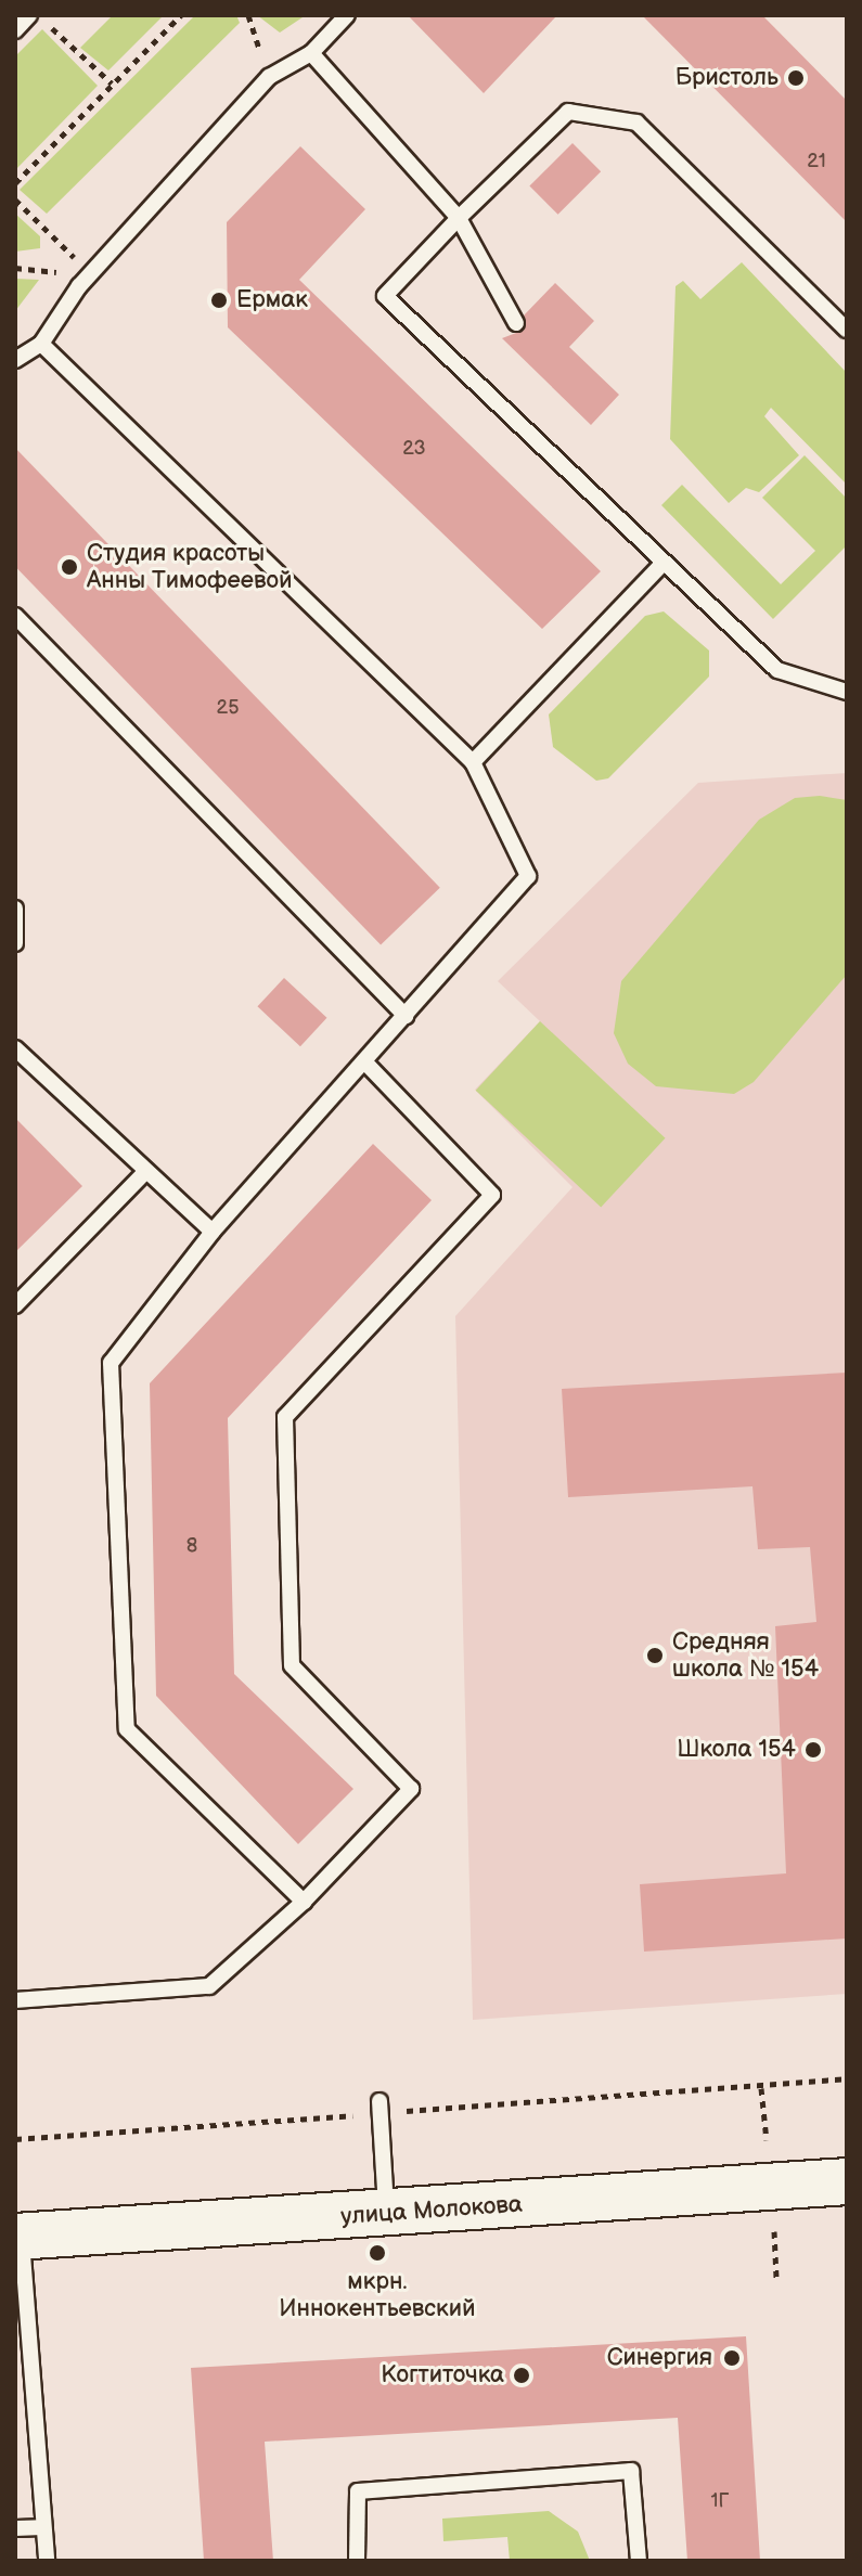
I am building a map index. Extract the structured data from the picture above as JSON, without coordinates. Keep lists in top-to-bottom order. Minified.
{"streets":{"street":["улица Молокова"]},"places":["Бристоль","Ермак","Студия красоты Анны Тимофеевой","Средняя школа № 154","Школа 154","мкрн. Иннокентьевский","Синергия","Когтиточка"],"house_numbers":["21","23","25","8","1Г"]}
